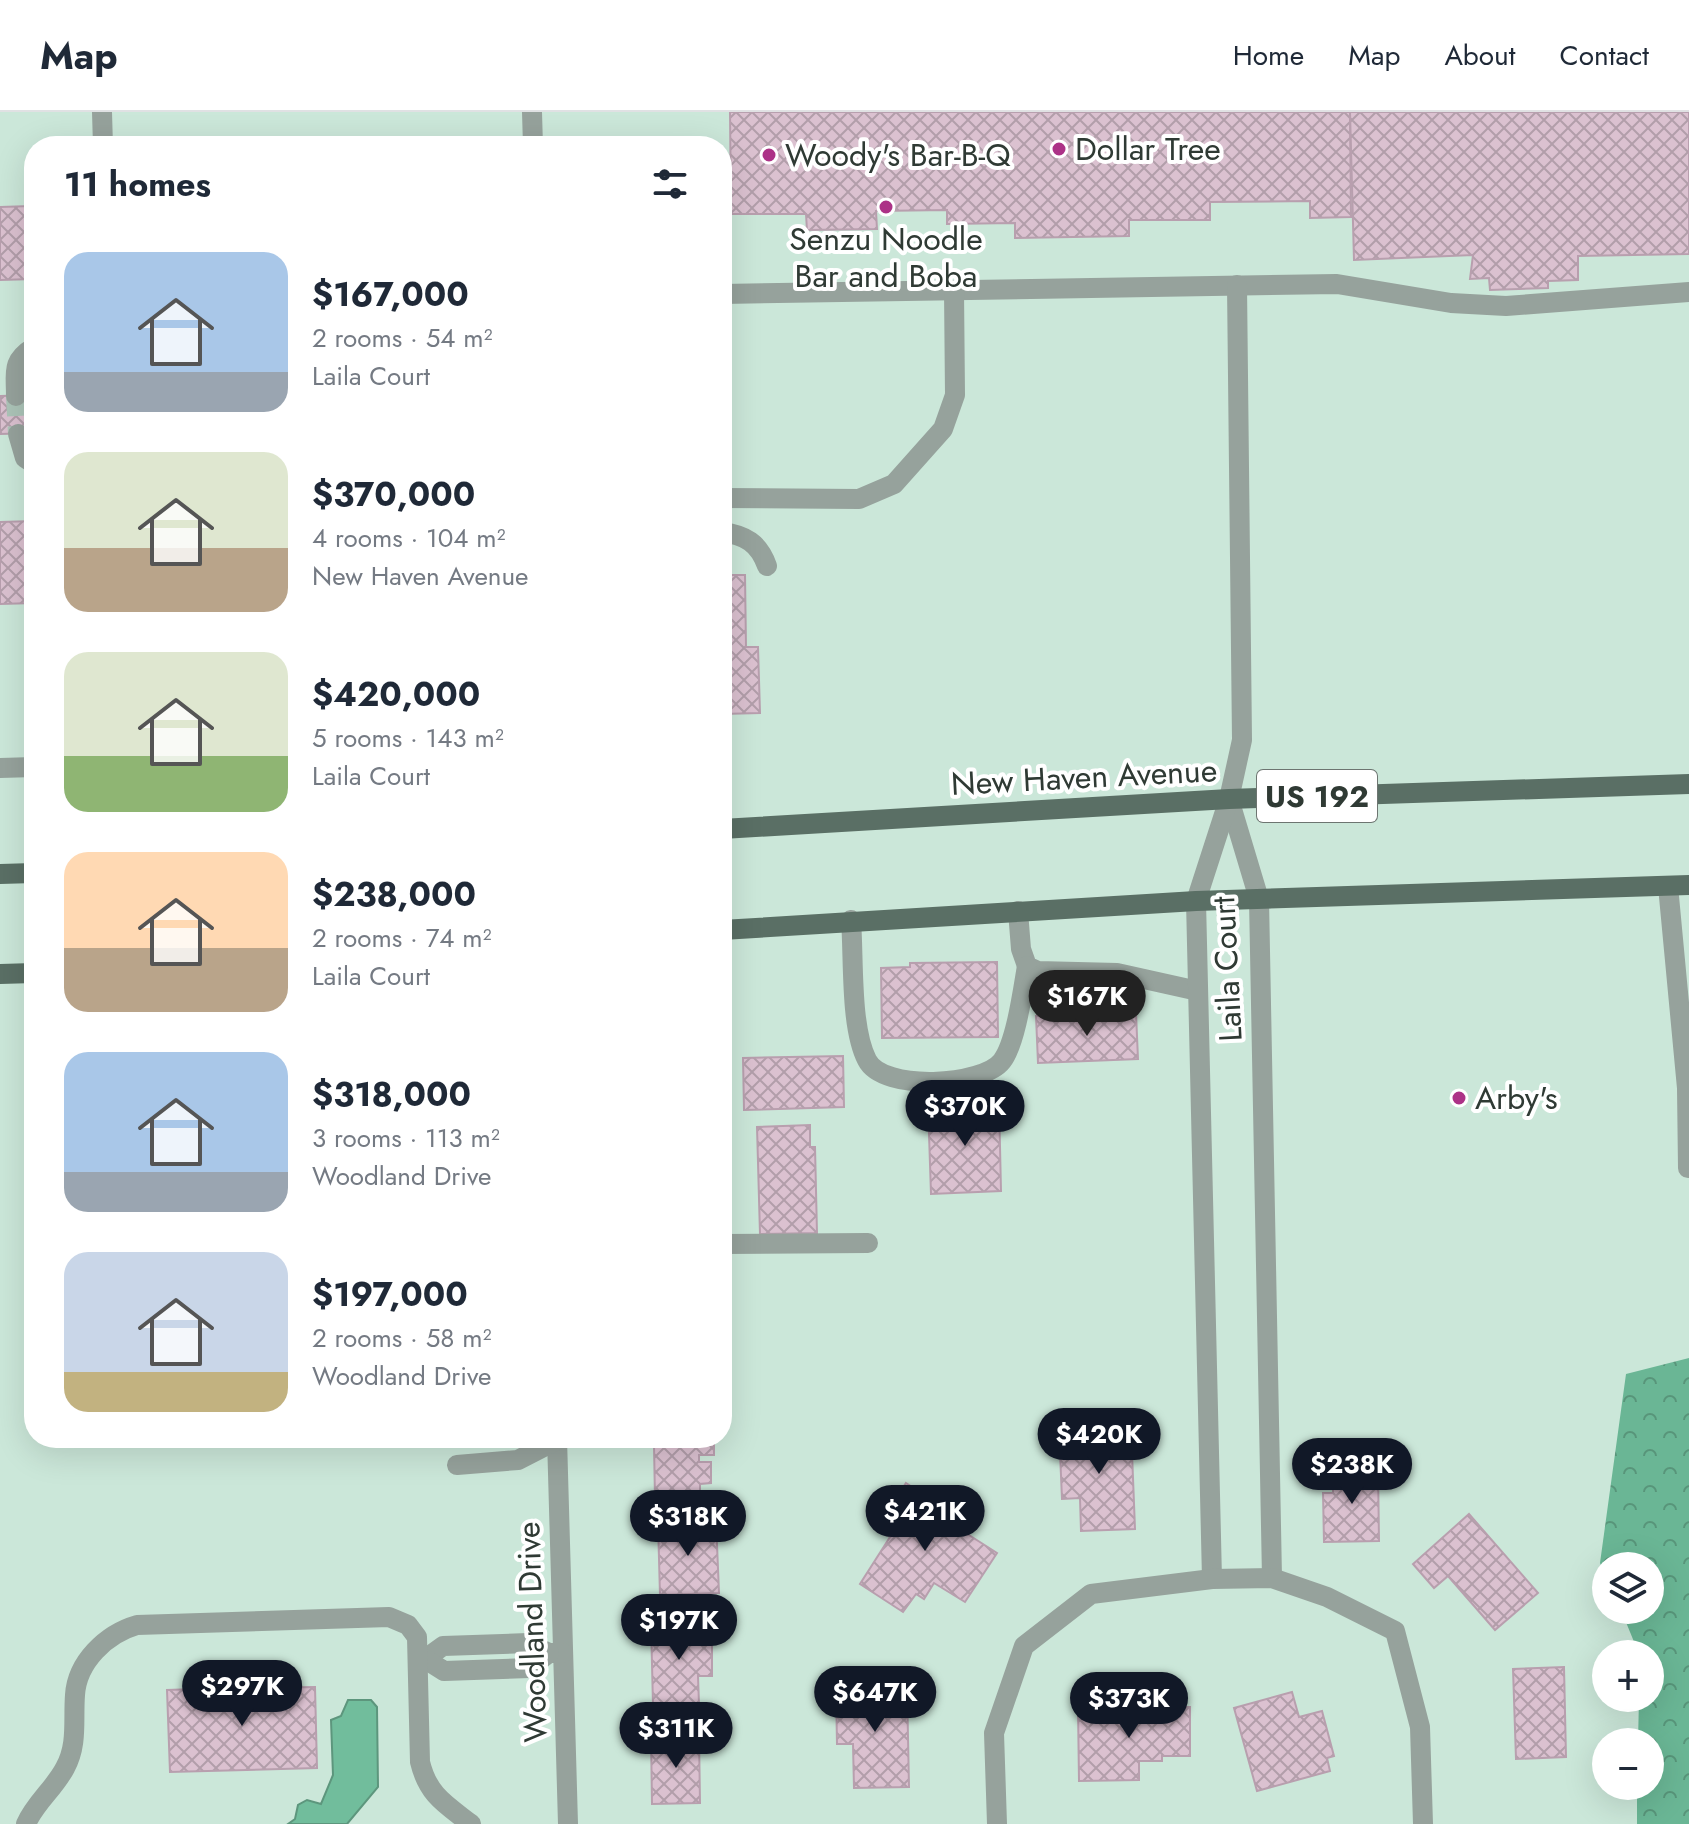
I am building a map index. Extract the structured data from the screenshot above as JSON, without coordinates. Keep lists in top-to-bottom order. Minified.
{"streets":{"main road":["New Haven Avenue","US 192"],"street":["Laila Court","Woodland Drive"]},"crossings":[["New Haven Avenue","Laila Court"]],"places":["Dollar Tree","Woody's Bar-B-Q","Senzu Noodle Bar and Boba","Arby's"],"page":{"header":"Map","nav":["Home","Map","About","Contact"],"heading":"11 homes","list":[{"name":"$167,000","note":"2 rooms · 54 m² · Laila Court"},{"name":"$370,000","note":"4 rooms · 104 m² · New Haven Avenue"},{"name":"$420,000","note":"5 rooms · 143 m² · Laila Court"},{"name":"$238,000","note":"2 rooms · 74 m² · Laila Court"},{"name":"$318,000","note":"3 rooms · 113 m² · Woodland Drive"},{"name":"$197,000","note":"2 rooms · 58 m² · Woodland Drive"}],"price":["$167K","$370K","$420K","$238K","$421K","$318K","$197K","$297K","$647K","$373K","$311K"],"map_buttons":["+","−"]}}
